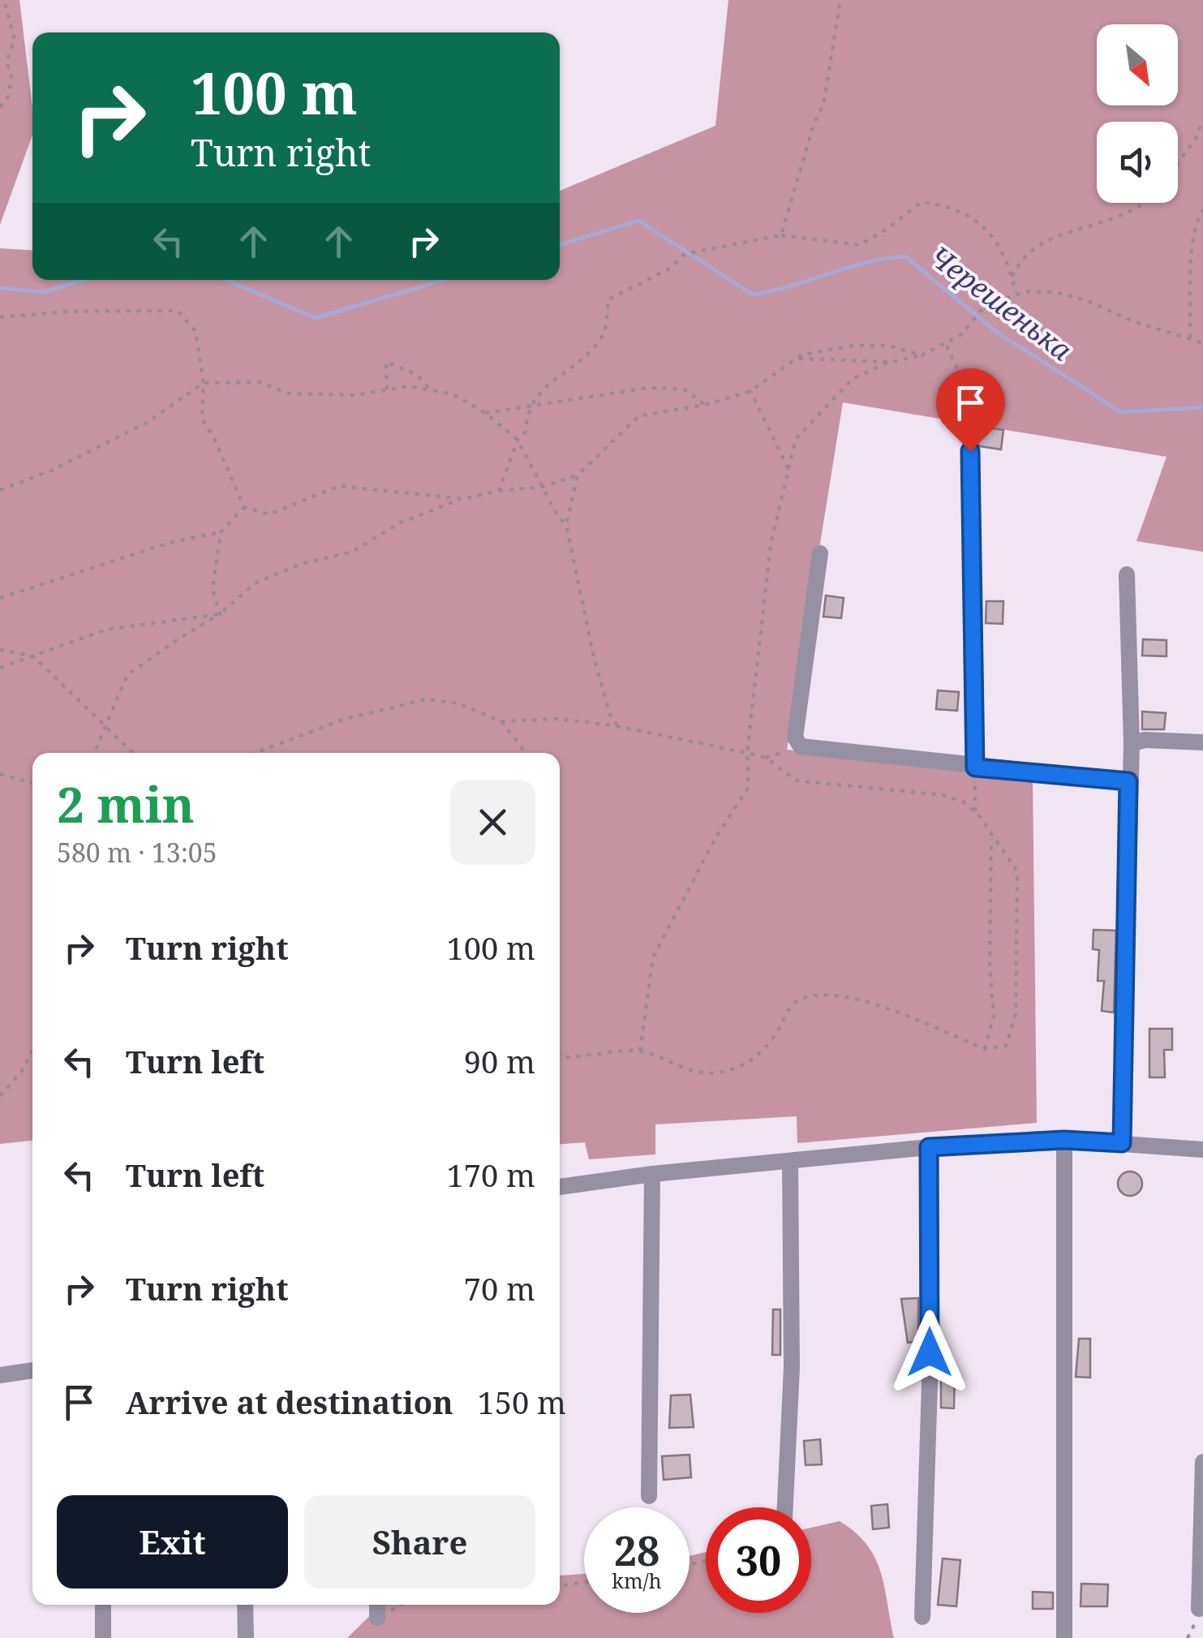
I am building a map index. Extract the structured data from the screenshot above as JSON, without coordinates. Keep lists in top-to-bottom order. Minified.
{"water":["Черешенька"],"north":"bottom right","page":{"turn":["100 m","Turn right"],"heading":["2 min","580 m · 13:05"],"list":[{"name":"Turn right","value":"100 m"},{"name":"Turn left","value":"90 m"},{"name":"Turn left","value":"170 m"},{"name":"Turn right","value":"70 m"},{"name":"Arrive at destination","value":"150 m"}],"buttons":["Exit","Share"],"speed":"28 km/h","limit":"30"}}
